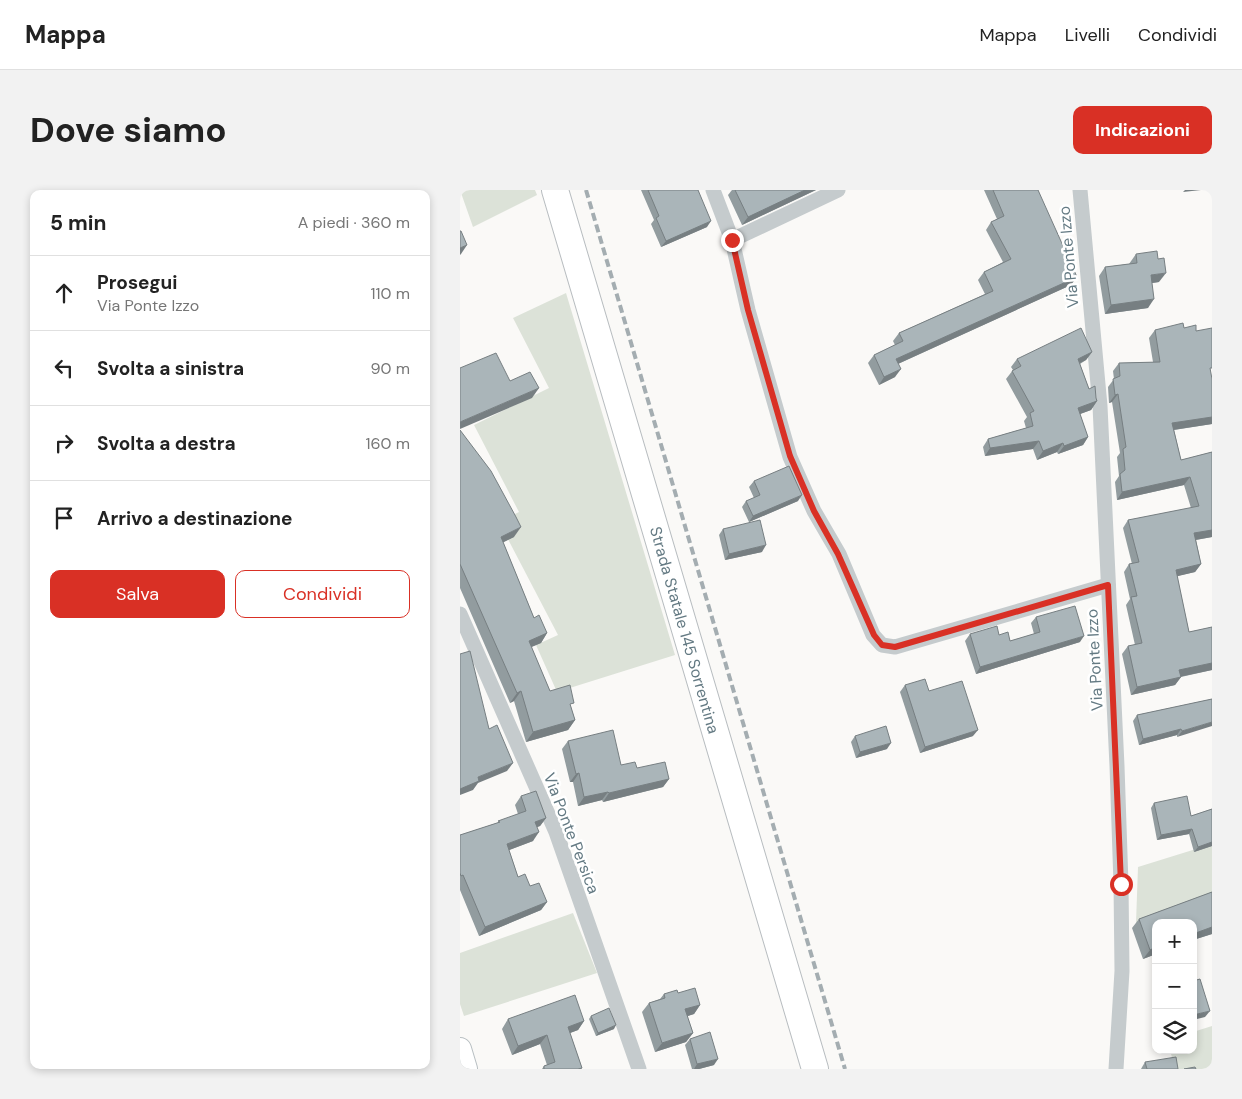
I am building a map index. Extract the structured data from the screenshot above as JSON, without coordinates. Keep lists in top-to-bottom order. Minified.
{"streets":{"highway":["Strada Statale 145 Sorrentina"],"street":["Via Ponte Izzo","Via Ponte Persica"]},"page":{"header":"Mappa","nav":["Mappa","Livelli","Condividi"],"buttons":["Indicazioni",["Salva","Condividi"]],"title":"Dove siamo","heading":["5 min","A piedi · 360 m"],"list":[["Prosegui","Via Ponte Izzo","110 m"],["Svolta a sinistra","90 m"],["Svolta a destra","160 m"],"Arrivo a destinazione"],"map_buttons":["+","−"]}}
